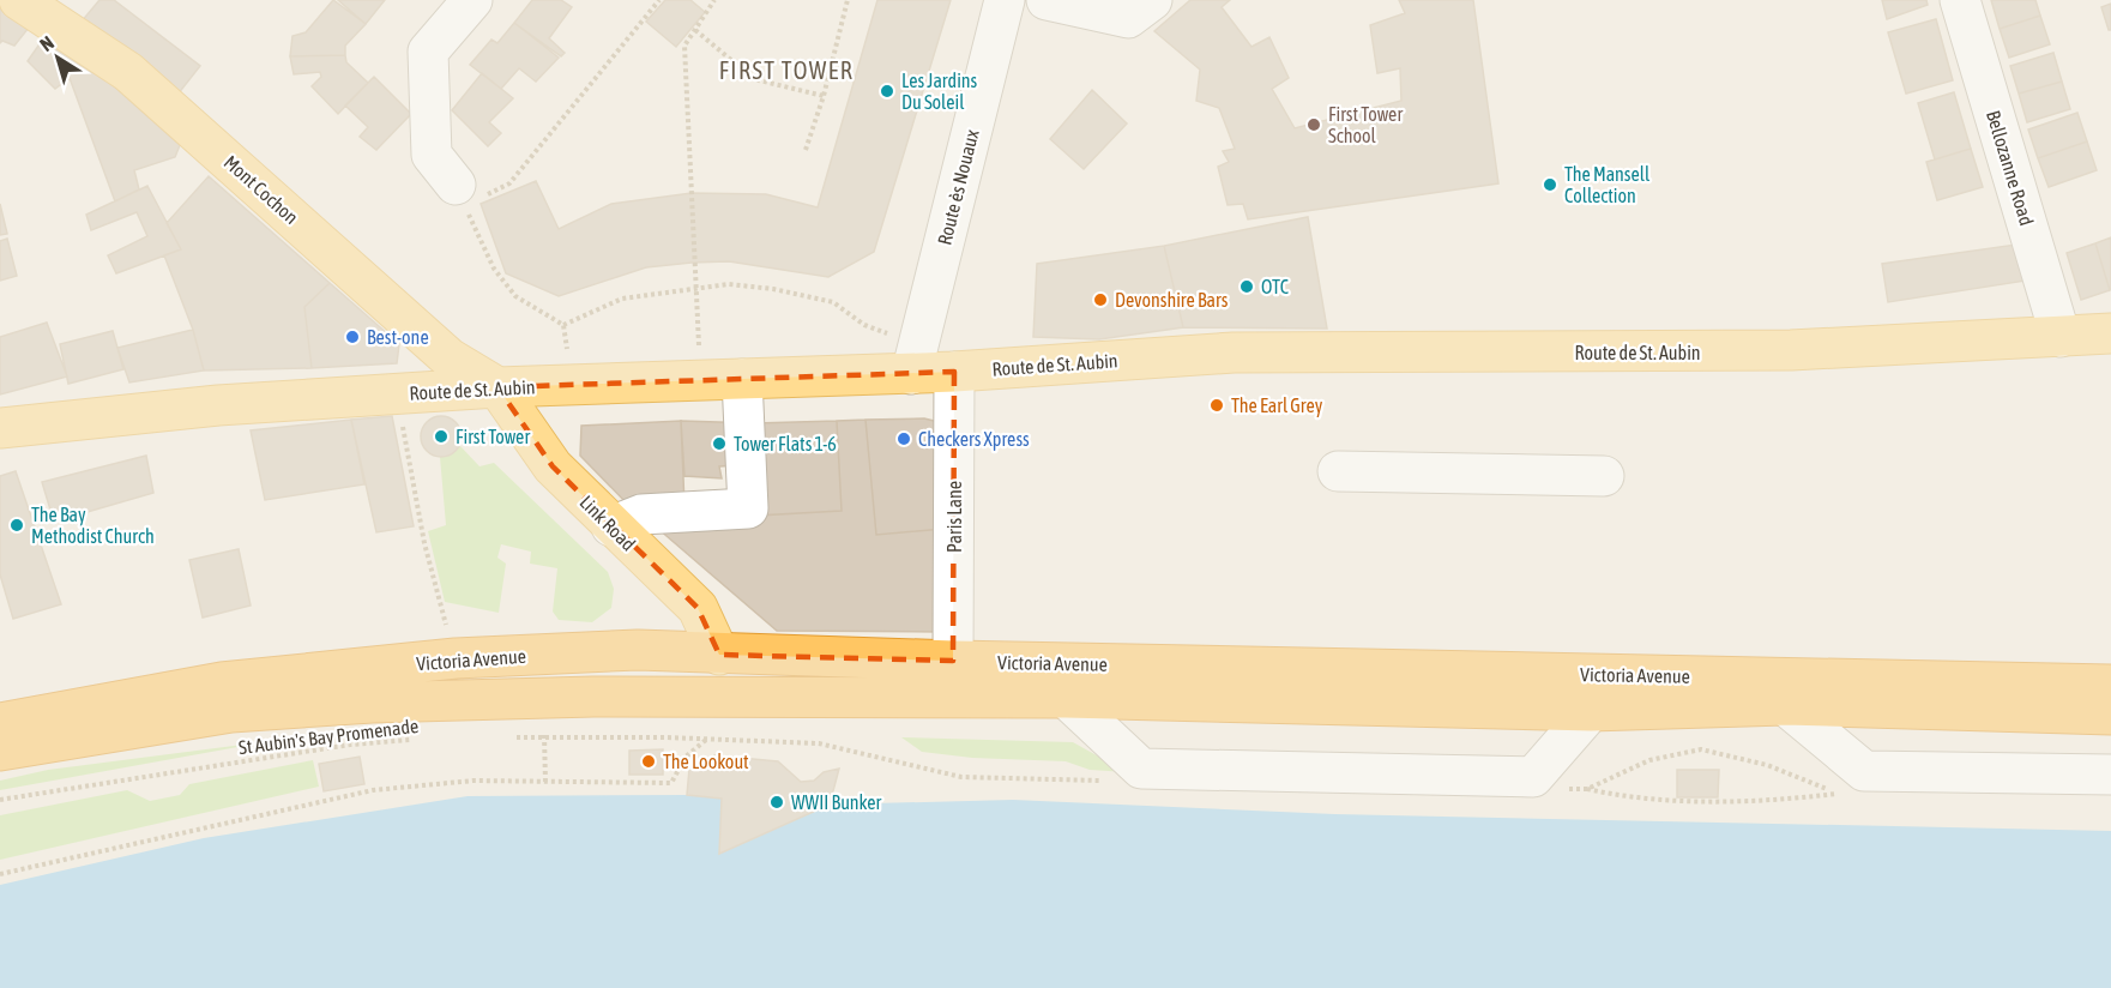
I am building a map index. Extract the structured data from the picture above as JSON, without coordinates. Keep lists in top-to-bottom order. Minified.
{"streets":{"highway":["Victoria Avenue"],"main road":["Mont Cochon","Route de St. Aubin","Link Road"],"street":["Bellozanne Road","Route ès Nouaux","Paris Lane"],"path":["St Aubin's Bay Promenade"]},"crossings":[["Bellozanne Road","Route de St. Aubin"],["Route ès Nouaux","Route de St. Aubin"],["Mont Cochon","Route de St. Aubin"],["Mont Cochon","Link Road"],["Route de St. Aubin","Paris Lane"],["Route de St. Aubin","Link Road"],["Paris Lane","Victoria Avenue"],["Link Road","Victoria Avenue"]],"districts":["FIRST TOWER"],"places":["Les Jardins Du Soleil","First Tower School","The Mansell Collection","OTC","Devonshire Bars","Best-one","The Earl Grey","First Tower","Checkers Xpress","Tower Flats 1-6","The Bay Methodist Church","The Lookout","WWII Bunker"],"north":"top left"}
